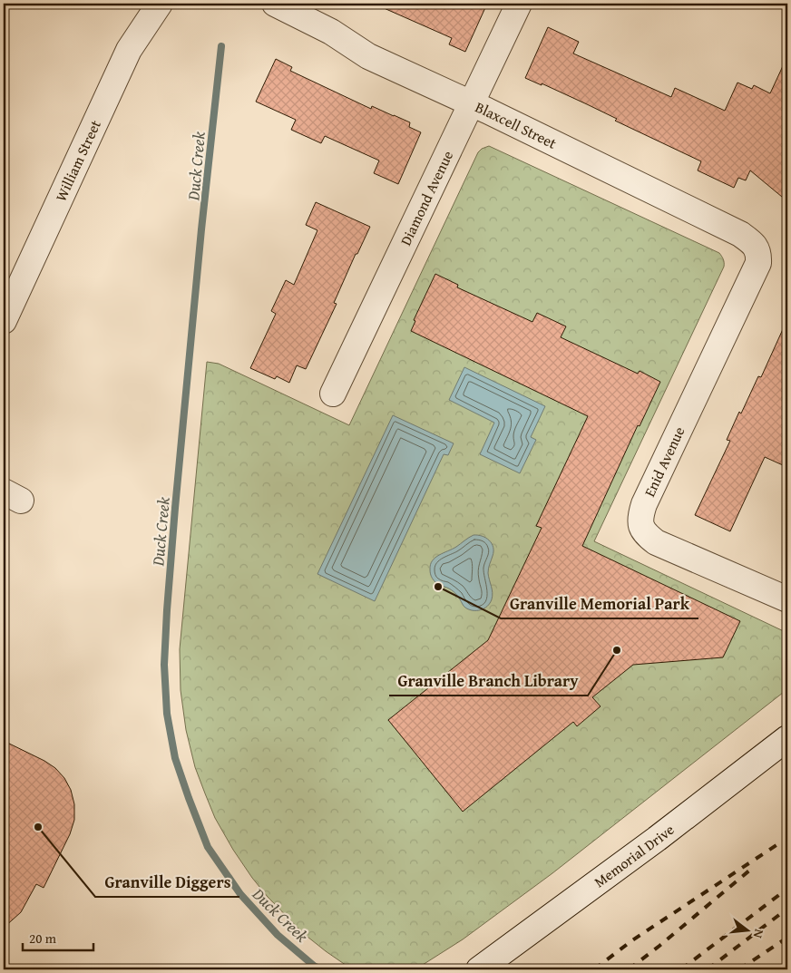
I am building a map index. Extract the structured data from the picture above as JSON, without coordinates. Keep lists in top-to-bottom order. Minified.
{"streets":{"street":["Blaxcell Street","William Street","Diamond Avenue","Enid Avenue","Memorial Drive"]},"crossings":[["Blaxcell Street","Diamond Avenue"],["Blaxcell Street","Enid Avenue"]],"water":["Duck Creek"],"places":["Granville Memorial Park","Granville Branch Library","Granville Diggers"],"scale_bar":"20 m","north":"right"}
